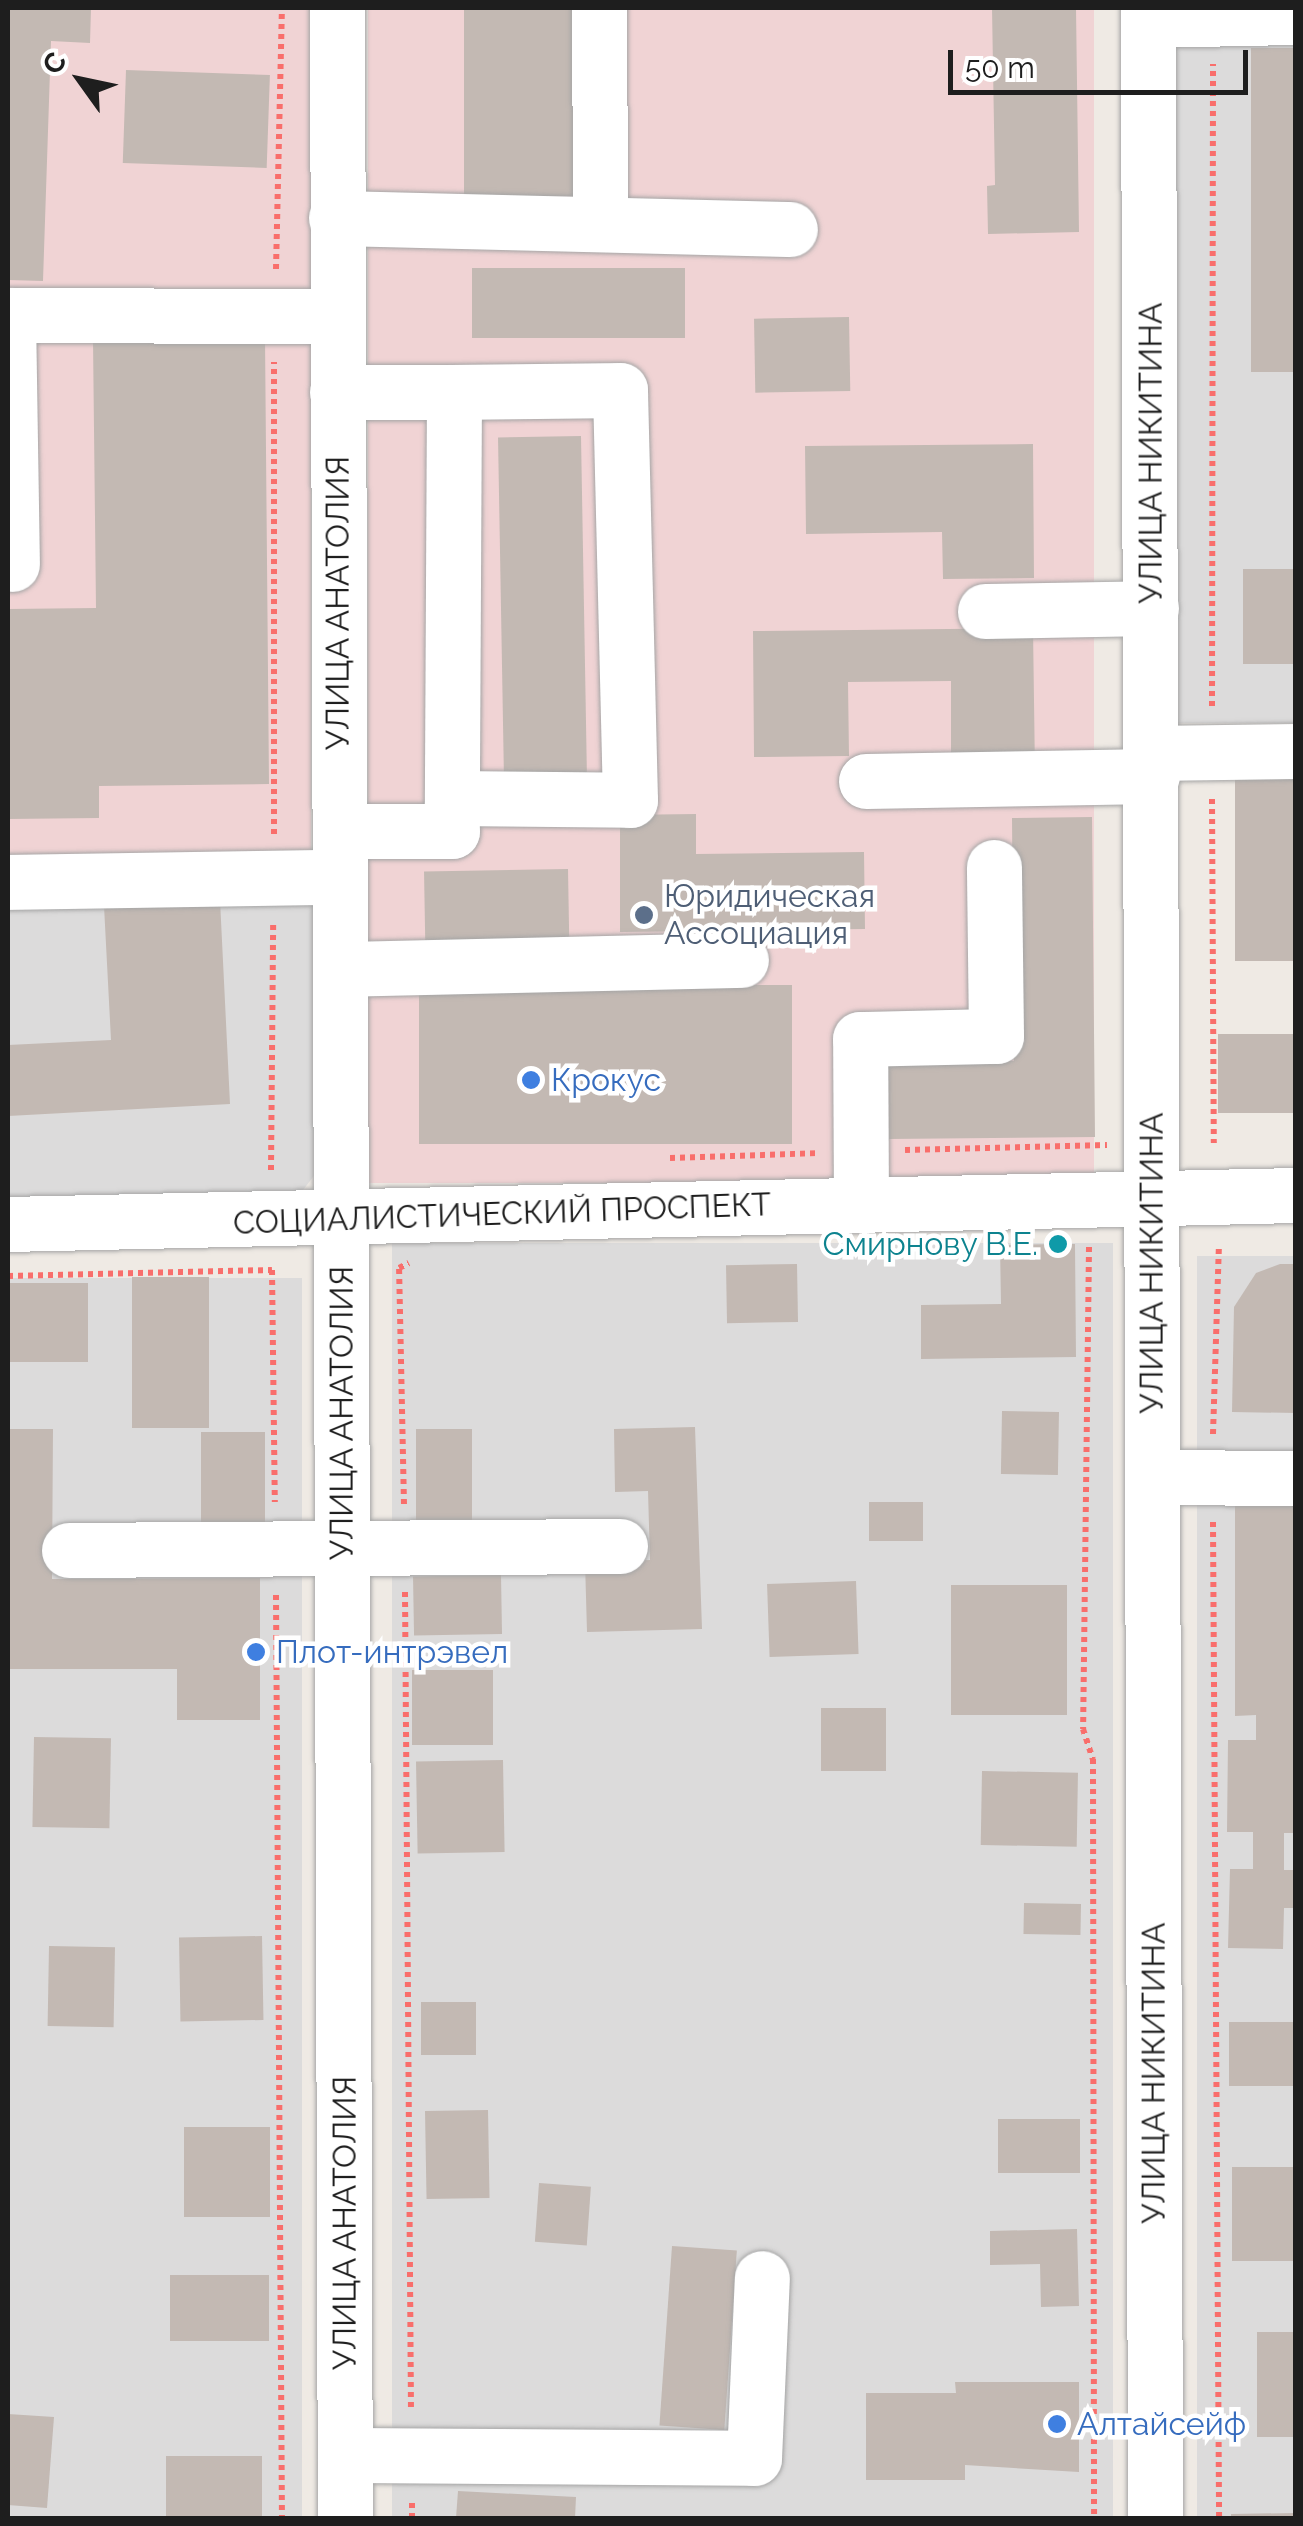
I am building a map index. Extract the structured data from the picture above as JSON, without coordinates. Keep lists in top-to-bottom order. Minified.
{"streets":{"street":["УЛИЦА НИКИТИНА","УЛИЦА АНАТОЛИЯ","СОЦИАЛИСТИЧЕСКИЙ ПРОСПЕКТ"]},"crossings":[["УЛИЦА НИКИТИНА","СОЦИАЛИСТИЧЕСКИЙ ПРОСПЕКТ"],["УЛИЦА АНАТОЛИЯ","СОЦИАЛИСТИЧЕСКИЙ ПРОСПЕКТ"]],"places":["Юридическая Ассоциация","Крокус","Смирнову В.Е.","Плот-интрэвел","Алтайсейф"],"scale_bar":"50 m","north":"top left"}
